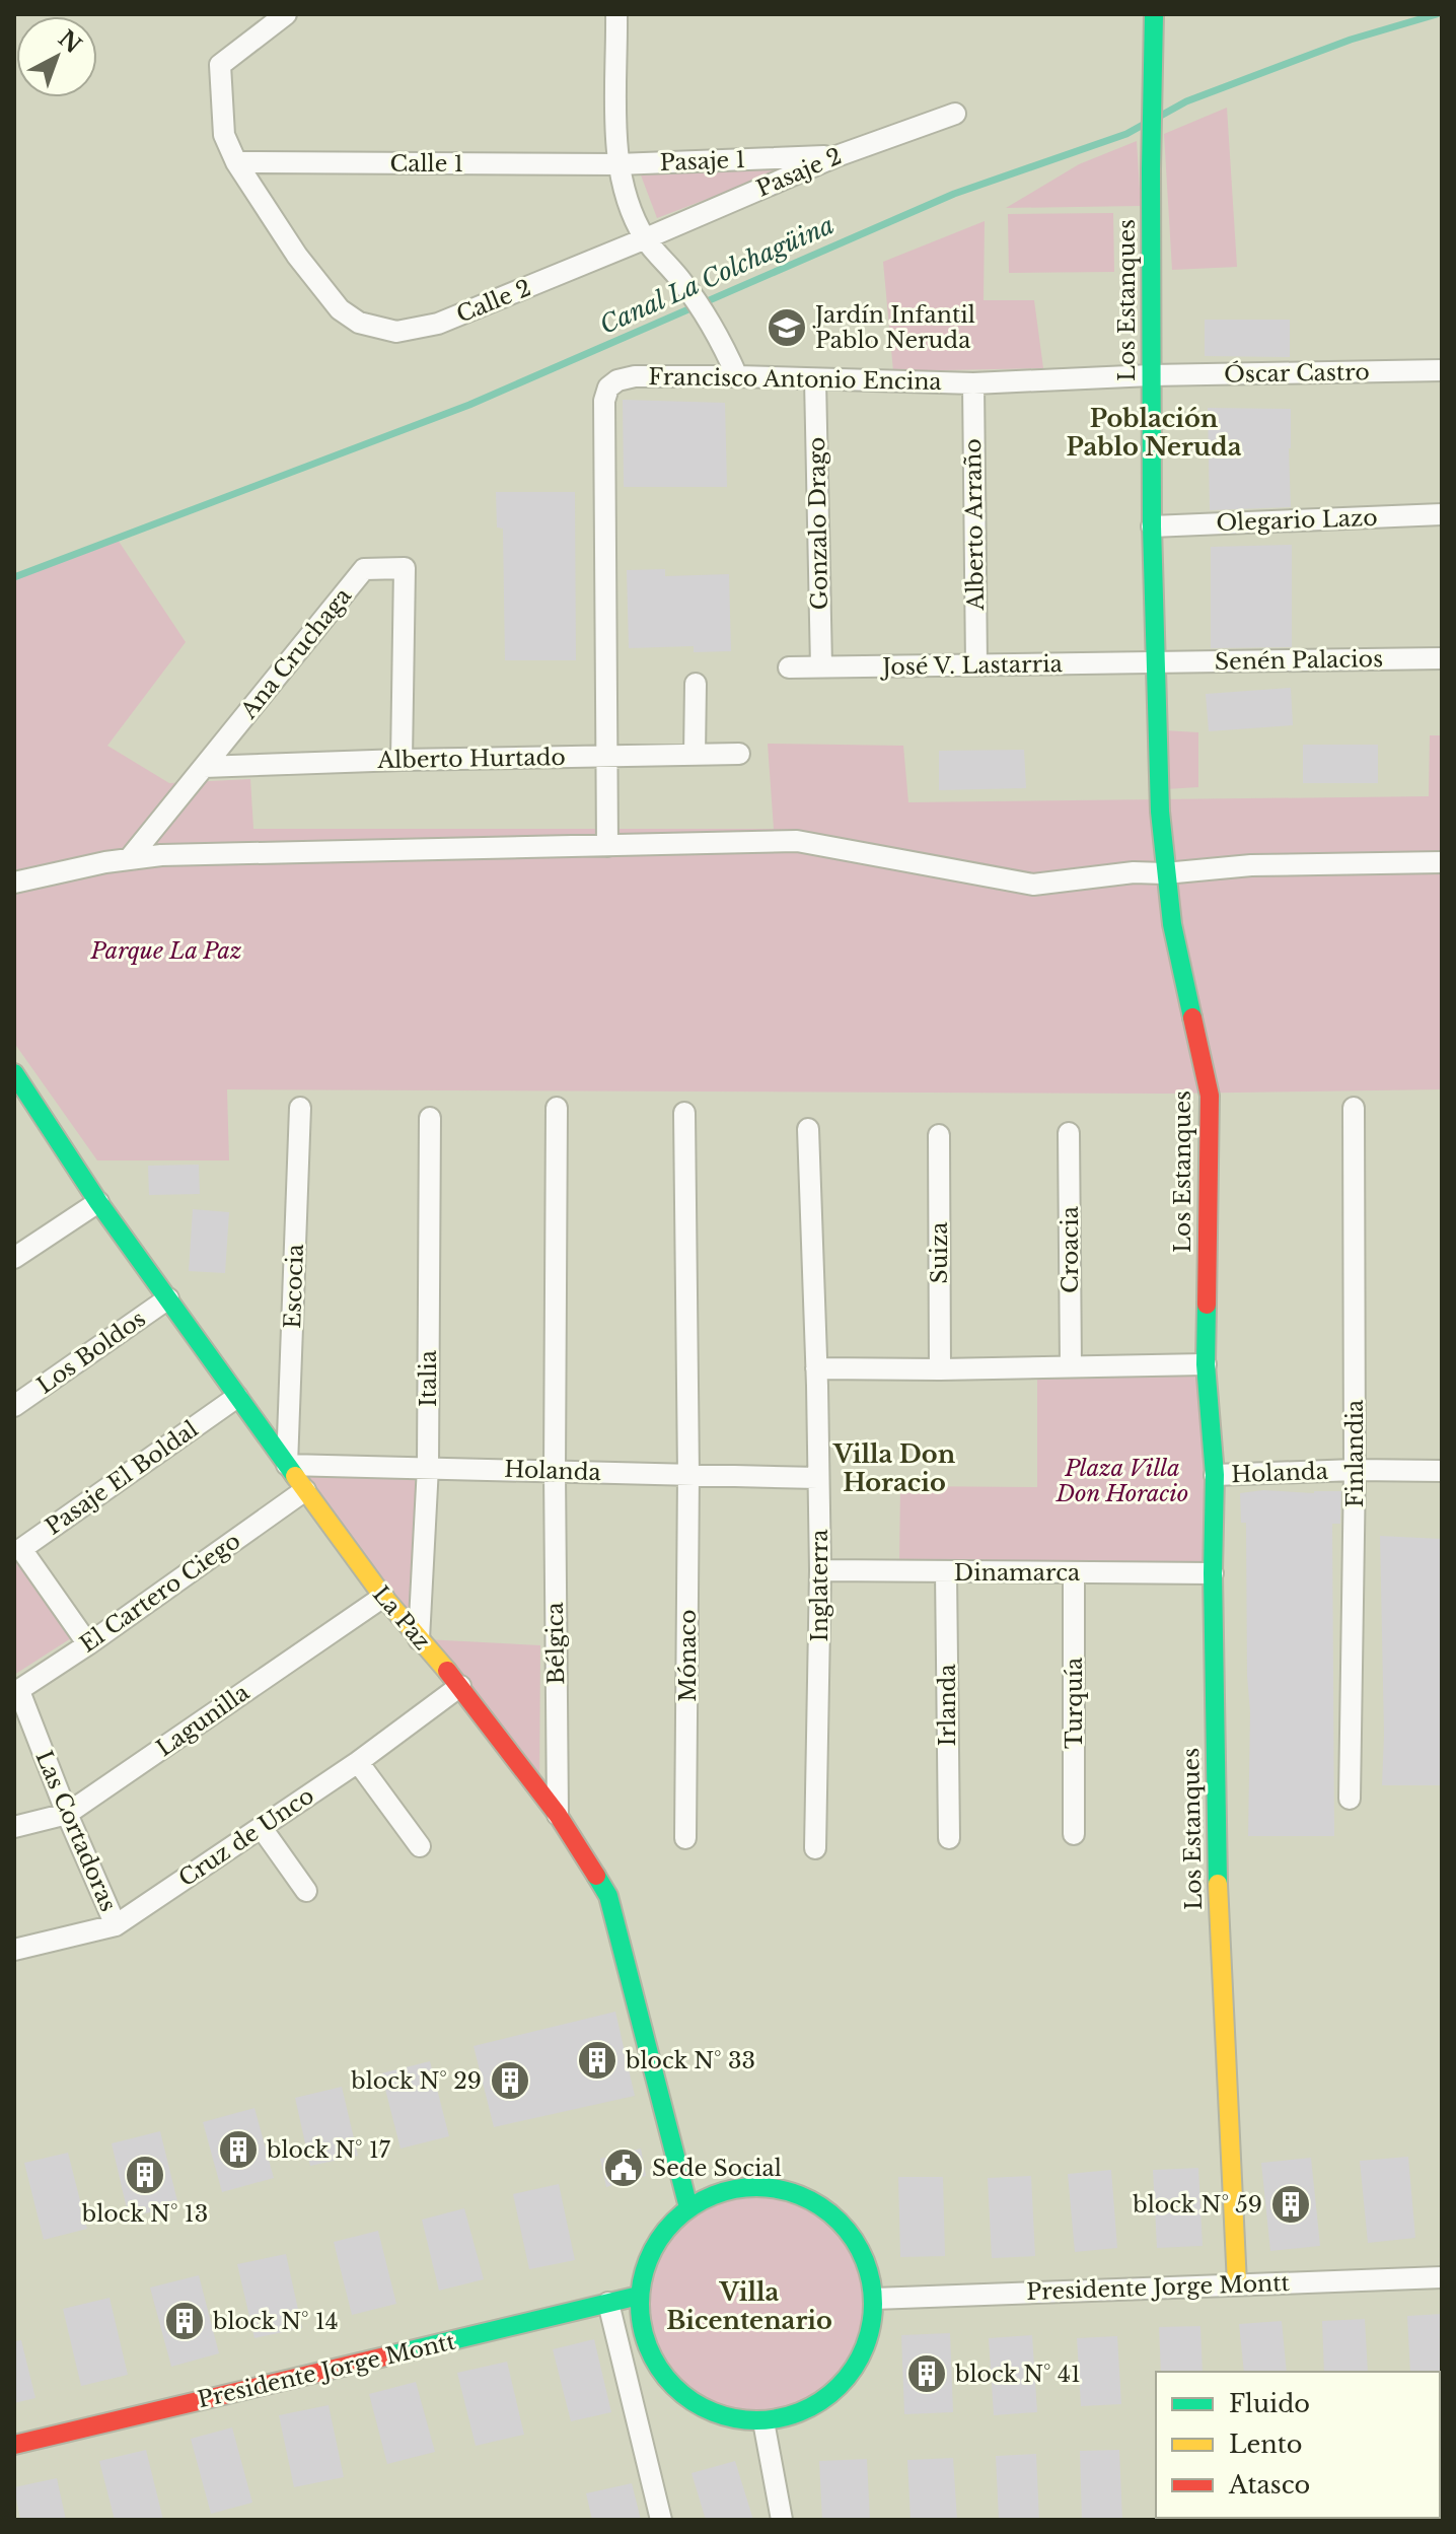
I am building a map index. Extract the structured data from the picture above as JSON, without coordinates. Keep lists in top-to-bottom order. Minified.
{"streets":{"street":["Pasaje 1","Calle 1","Pasaje 2","Los Estanques","Calle 2","Óscar Castro","Francisco Antonio Encina","Olegario Lazo","Gonzalo Drago","Alberto Arraño","Ana Cruchaga","Senén Palacios","José V. Lastarria","Alberto Hurtado","Croacia","Suiza","Escocia","Los Boldos","Italia","Finlandia","Holanda","Pasaje El Boldal","Dinamarca","Inglaterra","El Cartero Ciego","La Paz","Bélgica","Mónaco","Turquía","Irlanda","Lagunilla","Las Cortadoras","Cruz de Unco","Presidente Jorge Montt"]},"crossings":[["Pasaje 1","Calle 1"],["Pasaje 1","Pasaje 2"],["Calle 1","Calle 2"],["Pasaje 2","Calle 2"],["Los Estanques","Óscar Castro"],["Los Estanques","Francisco Antonio Encina"],["Los Estanques","Olegario Lazo"],["Los Estanques","Senén Palacios"],["Los Estanques","José V. Lastarria"],["Los Estanques","Holanda"],["Los Estanques","Dinamarca"],["Los Estanques","Presidente Jorge Montt"],["Óscar Castro","Francisco Antonio Encina"],["Francisco Antonio Encina","Gonzalo Drago"],["Francisco Antonio Encina","Alberto Arraño"],["Francisco Antonio Encina","Alberto Hurtado"],["Gonzalo Drago","José V. Lastarria"],["Alberto Arraño","José V. Lastarria"],["Ana Cruchaga","Alberto Hurtado"],["Senén Palacios","José V. Lastarria"],["Escocia","Holanda"],["Escocia","La Paz"],["Los Boldos","La Paz"],["Italia","Holanda"],["Italia","La Paz"],["Finlandia","Holanda"],["Holanda","Inglaterra"],["Holanda","La Paz"],["Holanda","Bélgica"],["Holanda","Mónaco"],["Pasaje El Boldal","El Cartero Ciego"],["Pasaje El Boldal","La Paz"],["Dinamarca","Inglaterra"],["Dinamarca","Turquía"],["Dinamarca","Irlanda"],["El Cartero Ciego","La Paz"],["El Cartero Ciego","Las Cortadoras"],["La Paz","Bélgica"],["La Paz","Lagunilla"],["La Paz","Cruz de Unco"],["La Paz","Presidente Jorge Montt"],["Lagunilla","Las Cortadoras"],["Las Cortadoras","Cruz de Unco"]],"districts":["Población Pablo Neruda","Villa Don Horacio","Villa Bicentenario"],"water":["Canal La Colchagüina"],"parks":["Parque La Paz","Plaza Villa Don Horacio"],"places":{"school or university":["Jardín Infantil Pablo Neruda"],"building":["block N° 33","block N° 29","block N° 17","block N° 13","block N° 59","block N° 14","block N° 41"],"public building":["Sede Social"]},"legend":["Fluido","Lento","Atasco"],"north":"top right"}
